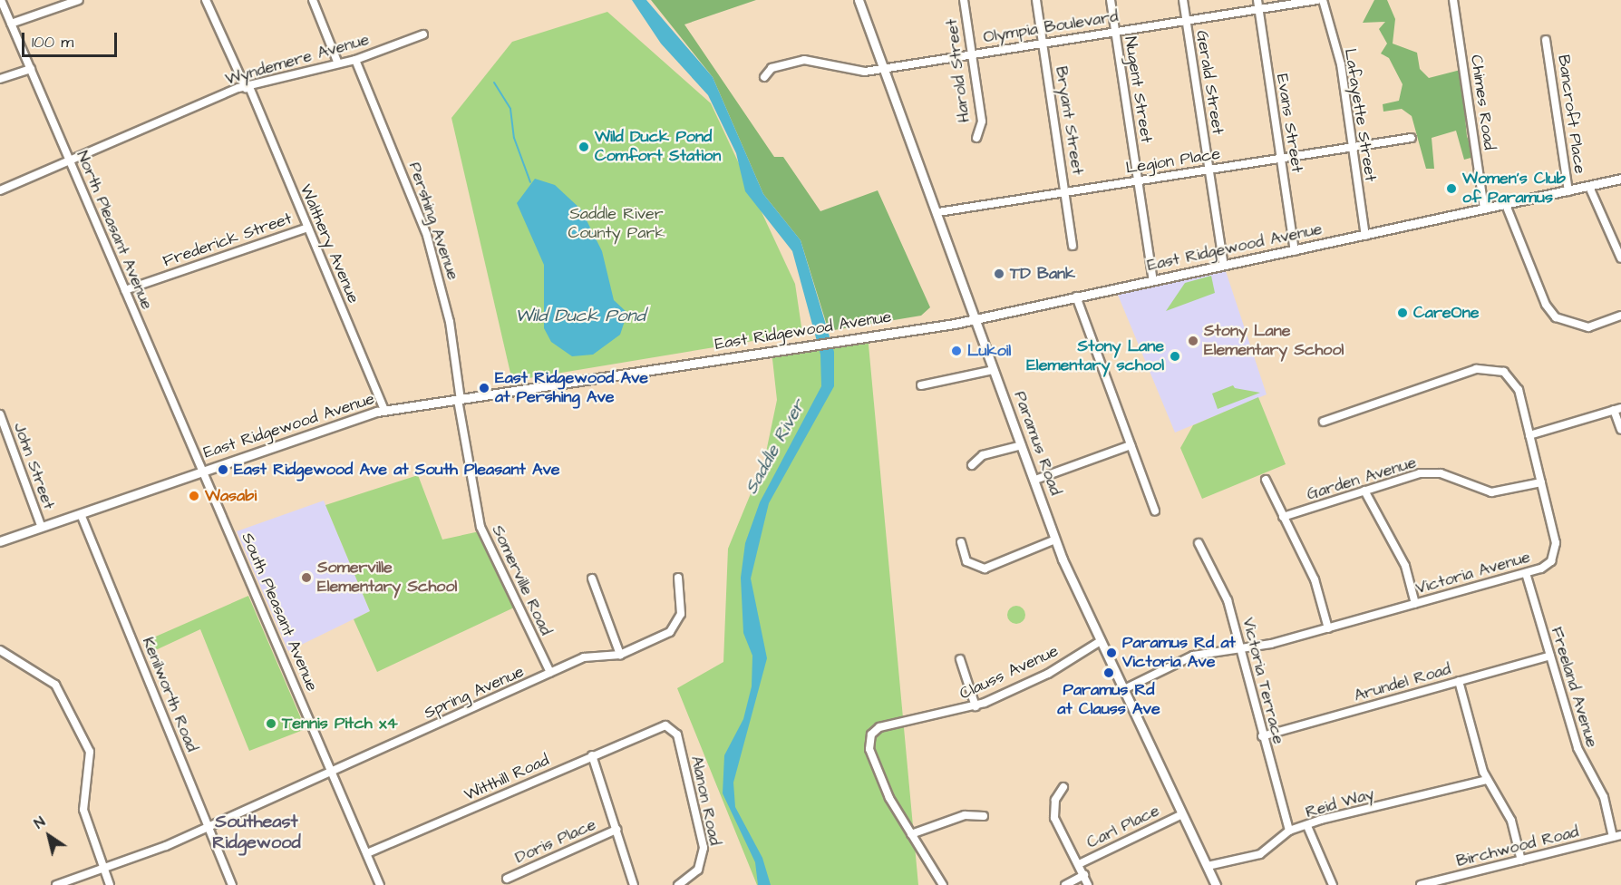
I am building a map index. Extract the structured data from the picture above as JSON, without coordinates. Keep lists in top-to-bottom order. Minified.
{"streets":{"main road":["East Ridgewood Avenue","Paramus Road"],"street":["Olympia Boulevard","Wyndemere Avenue","Harold Street","Gerald Street","Nugent Street","Chimes Road","Bancroft Place","Lafayette Street","Bryant Street","Evans Street","Legion Place","Pershing Avenue","North Pleasant Avenue","Frederick Street","Walthery Avenue","John Street","Garden Avenue","Victoria Avenue","Somerville Road","South Pleasant Avenue","Clauss Avenue","Victoria Terrace","Arundel Road","Freeland Avenue","Spring Avenue","Kenilworth Road","Witthill Road","Alanon Road","Reid Way","Carl Place","Doris Place","Birchwood Road"]},"crossings":[["Olympia Boulevard","Harold Street"],["Olympia Boulevard","Gerald Street"],["Olympia Boulevard","Nugent Street"],["Olympia Boulevard","Bryant Street"],["Olympia Boulevard","Evans Street"],["Olympia Boulevard","Paramus Road"],["Wyndemere Avenue","Pershing Avenue"],["Wyndemere Avenue","North Pleasant Avenue"],["Wyndemere Avenue","Walthery Avenue"],["Gerald Street","Legion Place"],["Gerald Street","East Ridgewood Avenue"],["Nugent Street","Legion Place"],["Nugent Street","East Ridgewood Avenue"],["Chimes Road","East Ridgewood Avenue"],["Bancroft Place","East Ridgewood Avenue"],["Lafayette Street","Legion Place"],["Lafayette Street","East Ridgewood Avenue"],["Bryant Street","Legion Place"],["Evans Street","Legion Place"],["Evans Street","East Ridgewood Avenue"],["Legion Place","Paramus Road"],["Pershing Avenue","East Ridgewood Avenue"],["Pershing Avenue","Somerville Road"],["North Pleasant Avenue","Frederick Street"],["North Pleasant Avenue","East Ridgewood Avenue"],["North Pleasant Avenue","South Pleasant Avenue"],["Frederick Street","Walthery Avenue"],["Walthery Avenue","East Ridgewood Avenue"],["East Ridgewood Avenue","Paramus Road"],["East Ridgewood Avenue","John Street"],["East Ridgewood Avenue","Somerville Road"],["East Ridgewood Avenue","South Pleasant Avenue"],["East Ridgewood Avenue","Kenilworth Road"],["Paramus Road","Victoria Avenue"],["Paramus Road","Clauss Avenue"],["Paramus Road","Reid Way"],["Paramus Road","Carl Place"],["Garden Avenue","Victoria Avenue"],["Victoria Avenue","Victoria Terrace"],["Victoria Avenue","Freeland Avenue"],["Somerville Road","Spring Avenue"],["South Pleasant Avenue","Spring Avenue"],["South Pleasant Avenue","Witthill Road"],["Victoria Terrace","Arundel Road"],["Victoria Terrace","Reid Way"],["Arundel Road","Freeland Avenue"],["Freeland Avenue","Birchwood Road"],["Spring Avenue","Kenilworth Road"],["Witthill Road","Alanon Road"]],"districts":["Southeast Ridgewood"],"water":["Wild Duck Pond","Saddle River"],"parks":["Saddle River County Park"],"places":["Wild Duck Pond Comfort Station","Women's Club of Paramus","TD Bank","CareOne","Stony Lane Elementary School","Lukoil","Stony Lane Elementary school","East Ridgewood Ave at Pershing Ave","East Ridgewood Ave at South Pleasant Ave","Wasabi","Somerville Elementary School","Paramus Rd at Victoria Ave","Paramus Rd at Clauss Ave","Tennis Pitch x4"],"scale_bar":"100 m","north":"top left"}
